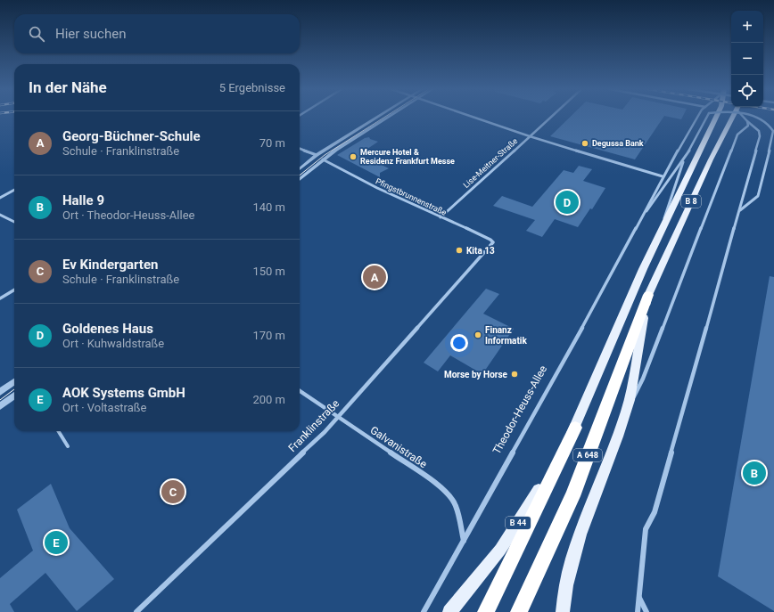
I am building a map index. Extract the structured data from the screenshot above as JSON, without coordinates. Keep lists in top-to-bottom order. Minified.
{"streets":{"highway":["Theodor-Heuss-Allee","A 648"],"main road":["B 8","B 44"],"street":["Lise-Meitner-Straße","Pfingstbrunnenstraße","Franklinstraße","Galvanistraße"]},"crossings":[["Lise-Meitner-Straße","Pfingstbrunnenstraße"],["Pfingstbrunnenstraße","Franklinstraße"],["B 8","A 648"],["Theodor-Heuss-Allee","Galvanistraße"],["Theodor-Heuss-Allee","B 44"],["Franklinstraße","Galvanistraße"]],"places":["Degussa Bank","Mercure Hotel & Residenz Frankfurt Messe","Kita 13","Finanz Informatik","Morse by Horse"],"page":{"map_buttons":["+","−"],"search":"Hier suchen","heading":["In der Nähe","5 Ergebnisse"],"list":[{"mark":"A","name":"Georg-Büchner-Schule","note":"Schule · Franklinstraße","value":"70 m"},{"mark":"B","name":"Halle 9","note":"Ort · Theodor-Heuss-Allee","value":"140 m"},{"mark":"C","name":"Ev Kindergarten","note":"Schule · Franklinstraße","value":"150 m"},{"mark":"D","name":"Goldenes Haus","note":"Ort · Kuhwaldstraße","value":"170 m"},{"mark":"E","name":"AOK Systems GmbH","note":"Ort · Voltastraße","value":"200 m"}],"pins":["D","A","B","C","E"]}}
